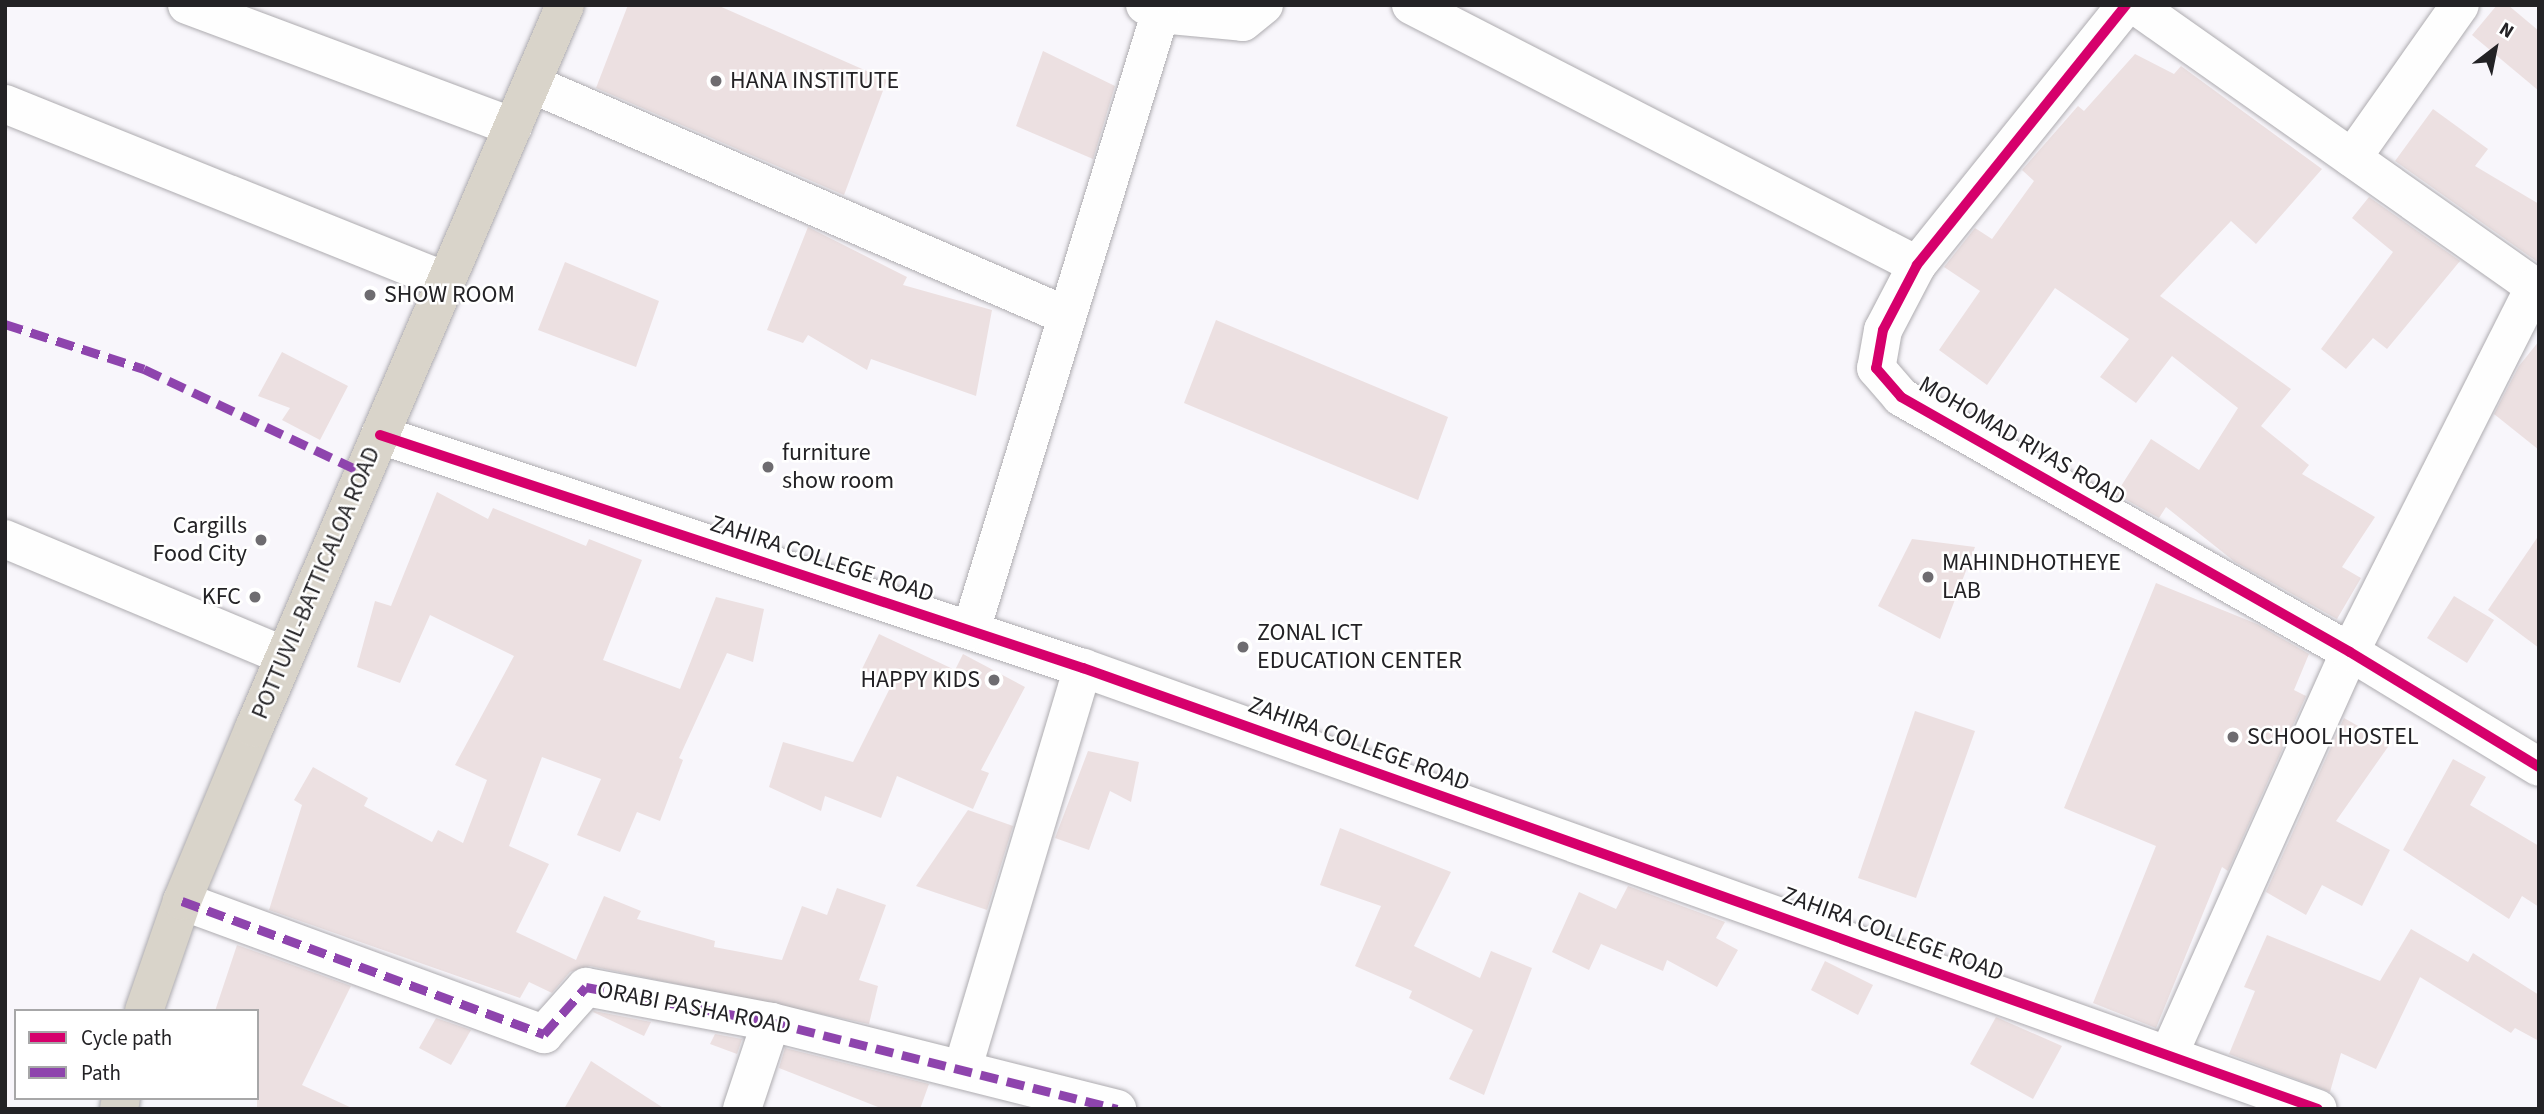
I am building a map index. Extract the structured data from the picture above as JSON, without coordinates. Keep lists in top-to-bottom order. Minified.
{"streets":{"highway":["POTTUVIL-BATTICALOA ROAD"],"street":["MOHOMAD RIYAS ROAD","ZAHIRA COLLEGE ROAD","ORABI PASHA ROAD"]},"crossings":[["ZAHIRA COLLEGE ROAD","POTTUVIL-BATTICALOA ROAD"],["POTTUVIL-BATTICALOA ROAD","ORABI PASHA ROAD"]],"places":["HANA INSTITUTE","SHOW ROOM","furniture show room","Cargills Food City","MAHINDHOTHEYE LAB","KFC","ZONAL ICT EDUCATION CENTER","HAPPY KIDS","SCHOOL HOSTEL"],"legend":["Cycle path","Path"],"north":"top right"}
